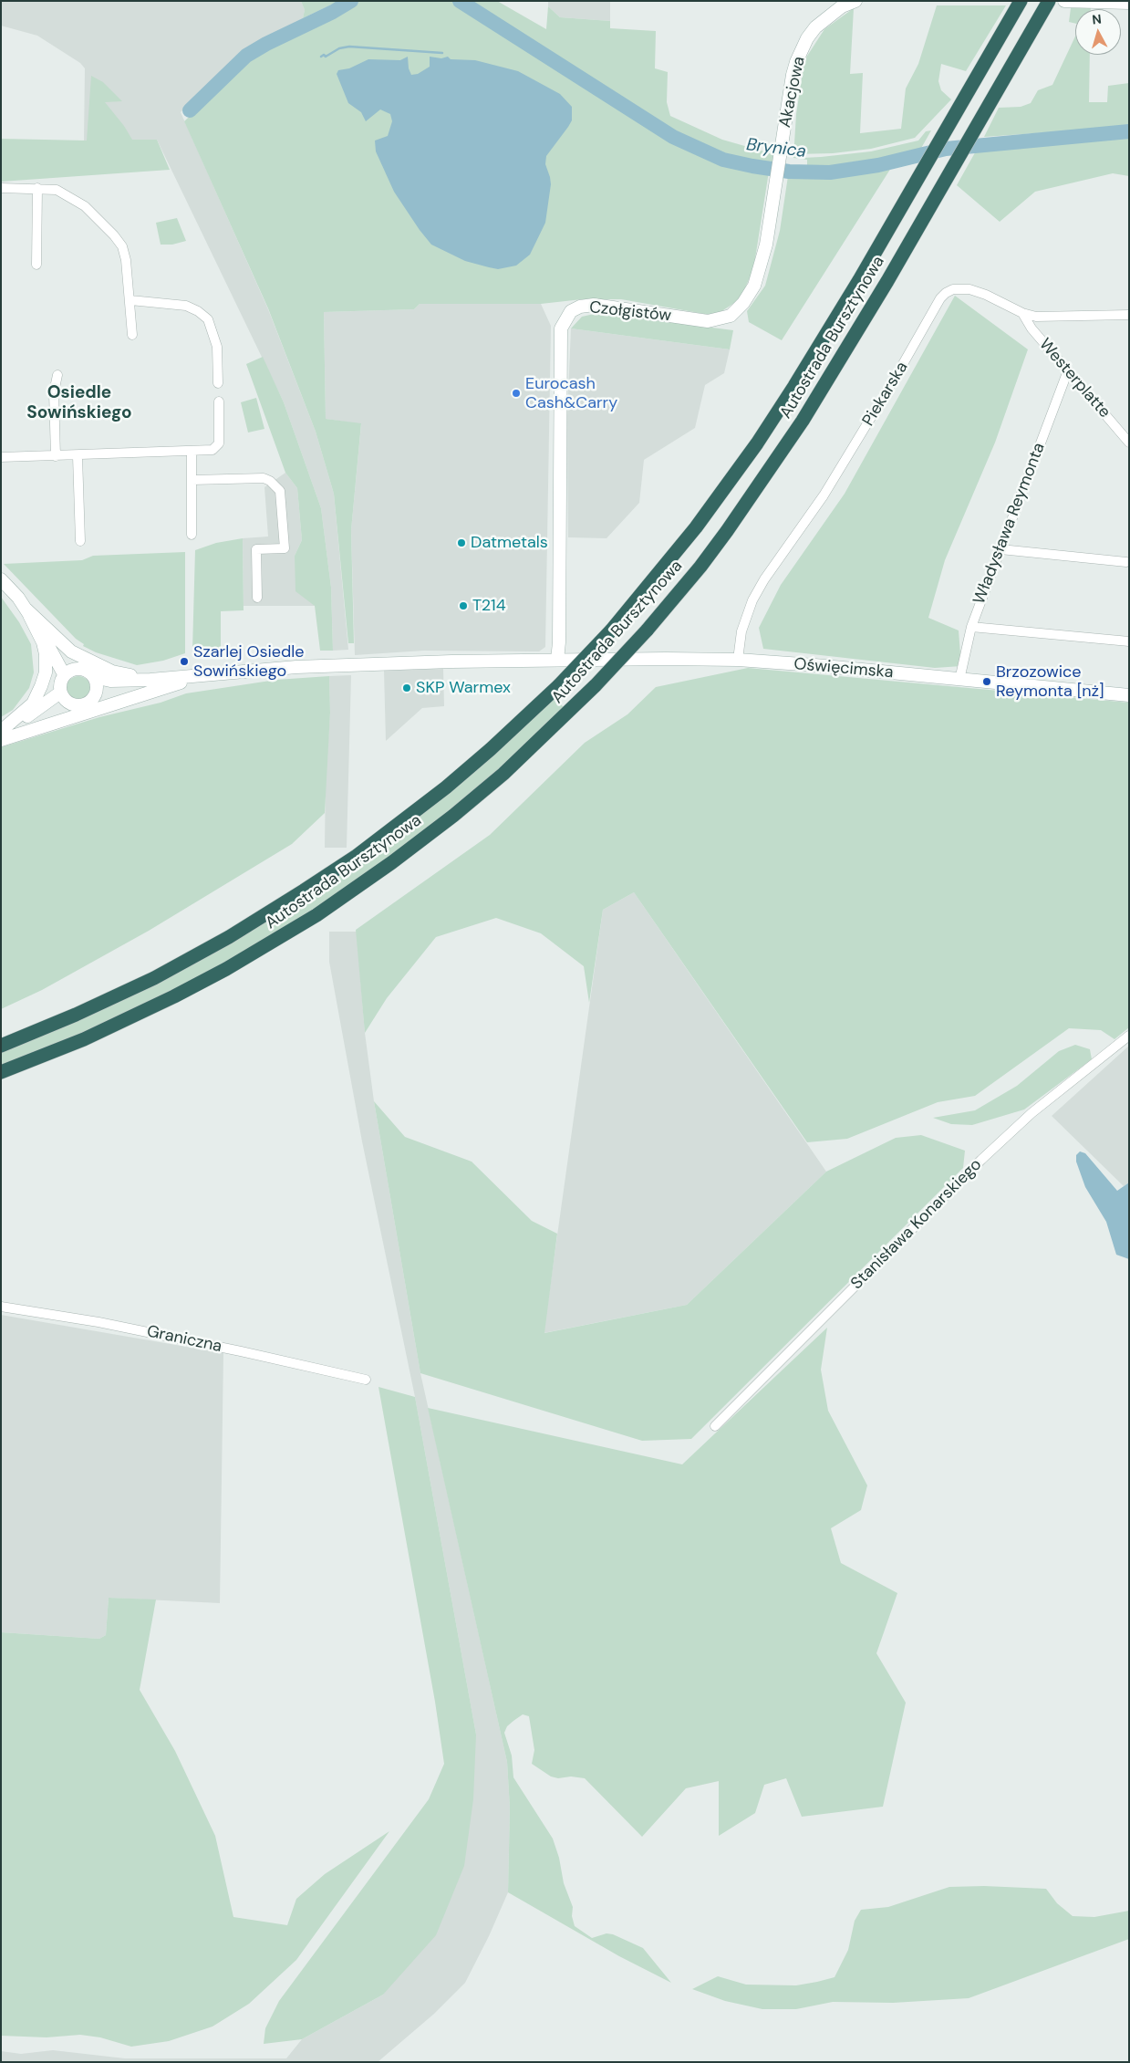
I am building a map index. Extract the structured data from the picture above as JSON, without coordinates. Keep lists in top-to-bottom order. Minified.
{"streets":{"highway":["Autostrada Bursztynowa"],"street":["Akacjowa","Czołgistów","Westerplatte","Piekarska","Władysława Reymonta","Oświęcimska","Stanisława Konarskiego","Graniczna"]},"crossings":[["Akacjowa","Czołgistów"],["Czołgistów","Oświęcimska"],["Westerplatte","Piekarska"],["Westerplatte","Władysława Reymonta"],["Piekarska","Oświęcimska"],["Władysława Reymonta","Oświęcimska"]],"districts":["Osiedle Sowińskiego"],"water":["Brynica"],"places":["Eurocash Cash&Carry","Datmetals","T214","Szarlej Osiedle Sowińskiego","Brzozowice Reymonta [nż]","SKP Warmex"],"north":"top"}
